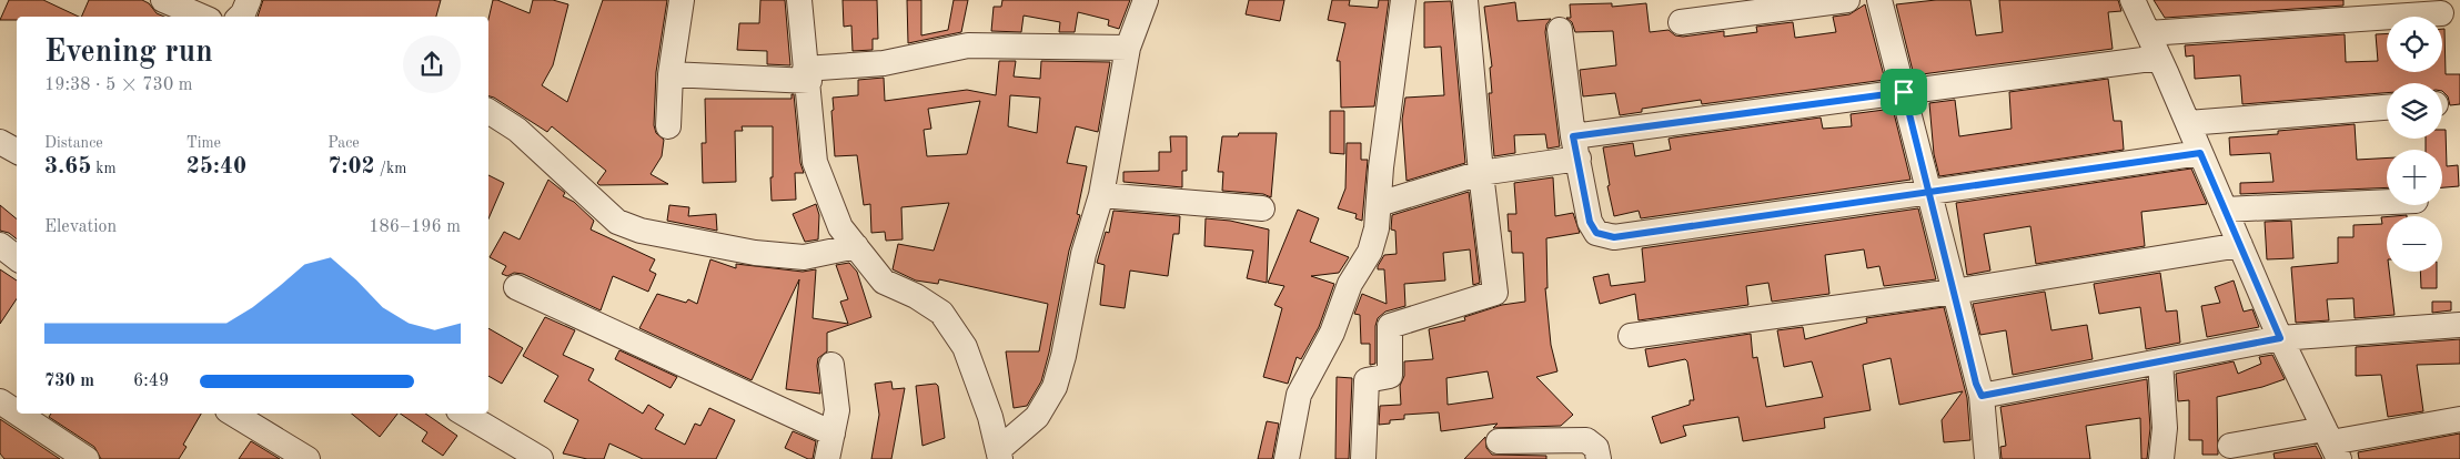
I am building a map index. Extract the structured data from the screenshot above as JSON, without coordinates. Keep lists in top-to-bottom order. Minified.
{"page":{"map_buttons":["+","−"],"heading":["Evening run","19:38 · 5 × 730 m"],"stats":[["Distance","3.65 km"],["Time","25:40"],["Pace","7:02 /km"]],"chart":["Elevation","186–196 m"],"list":[{"name":"730 m","note":"6:49"}]}}
